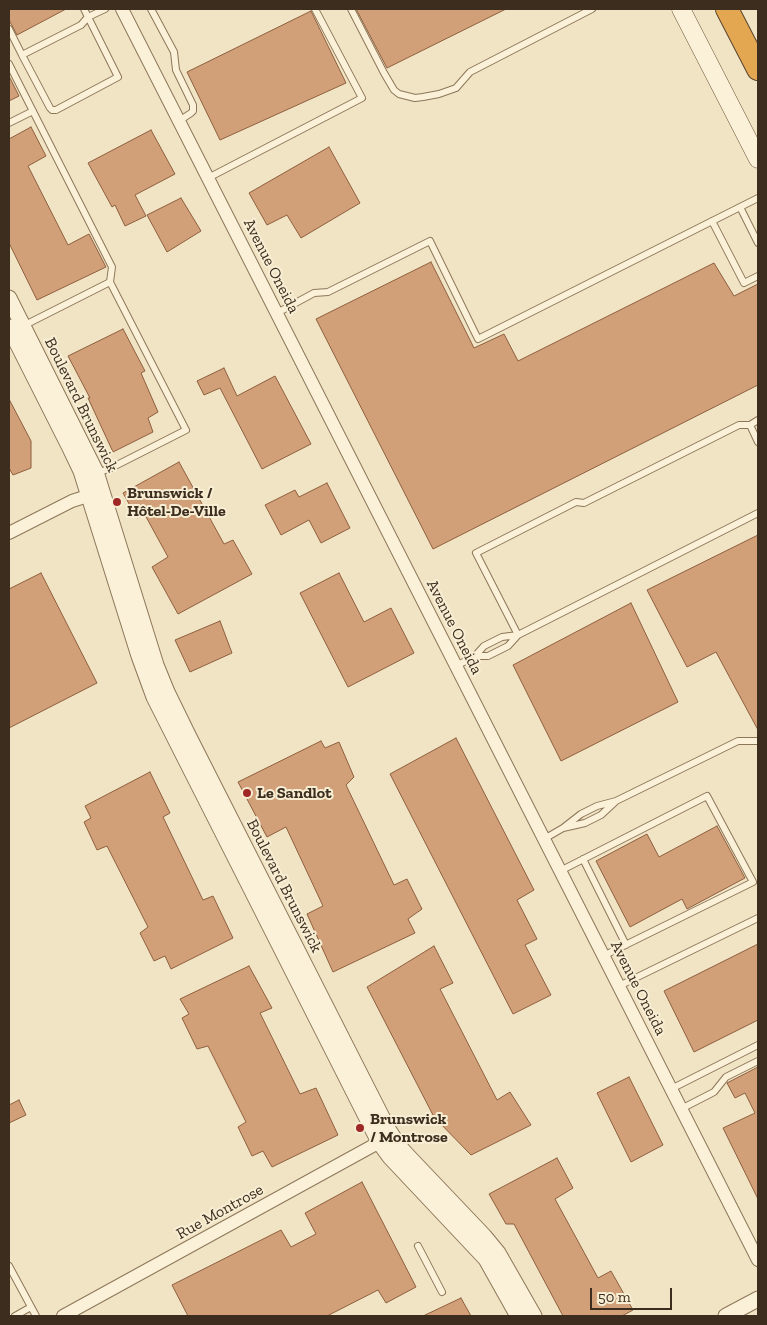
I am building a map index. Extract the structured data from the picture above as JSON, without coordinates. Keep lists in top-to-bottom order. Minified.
{"streets":{"street":["Avenue Oneida","Boulevard Brunswick","Rue Montrose"]},"crossings":[["Boulevard Brunswick","Rue Montrose"]],"places":["Brunswick / Hôtel-De-Ville","Le Sandlot","Brunswick / Montrose"],"scale_bar":"50 m"}
